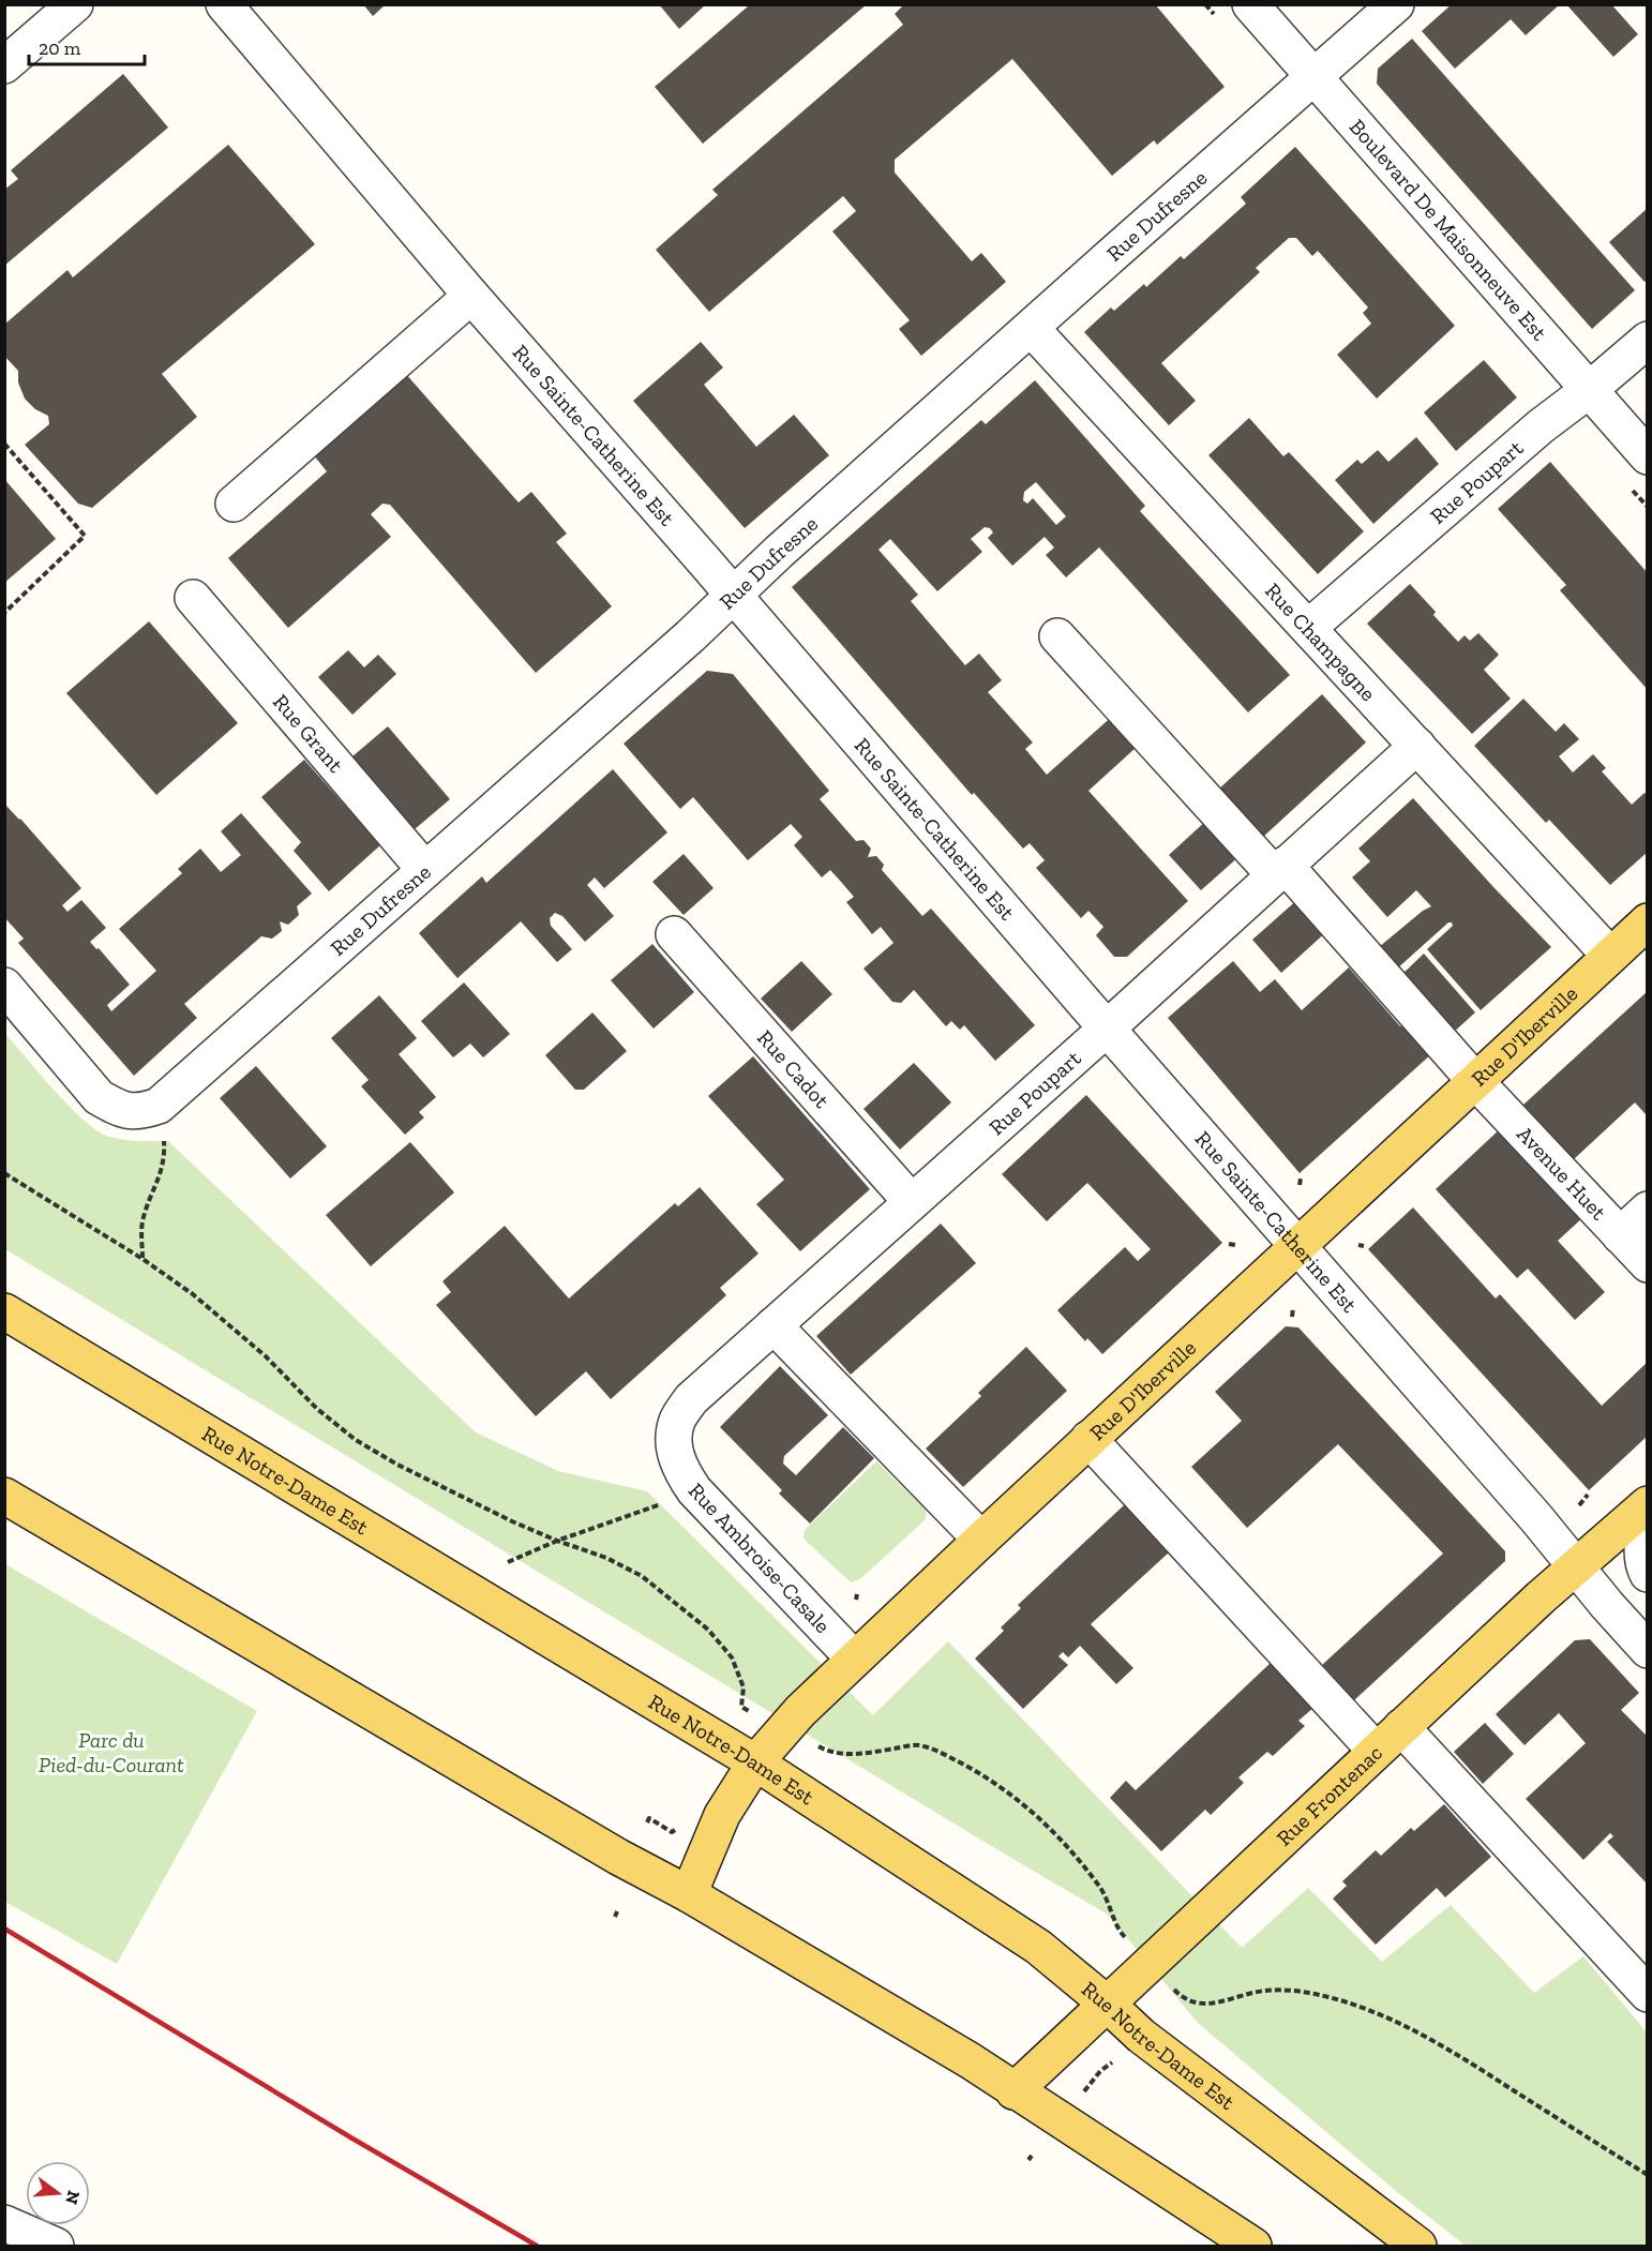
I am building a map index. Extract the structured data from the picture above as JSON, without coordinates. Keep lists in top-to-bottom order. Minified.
{"streets":{"main road":["Rue D'Iberville","Rue Notre-Dame Est","Rue Frontenac"],"street":["Rue Dufresne","Boulevard De Maisonneuve Est","Rue Sainte-Catherine Est","Rue Poupart","Rue Champagne","Rue Grant","Rue Cadot","Avenue Huet","Rue Ambroise-Casale"]},"crossings":[["Rue Dufresne","Boulevard De Maisonneuve Est"],["Rue Dufresne","Rue Sainte-Catherine Est"],["Rue Dufresne","Rue Champagne"],["Rue Dufresne","Rue Grant"],["Boulevard De Maisonneuve Est","Rue Poupart"],["Rue Sainte-Catherine Est","Rue Poupart"],["Rue Sainte-Catherine Est","Rue D'Iberville"],["Rue Sainte-Catherine Est","Rue Frontenac"],["Rue Poupart","Rue Champagne"],["Rue Poupart","Rue Cadot"],["Rue Poupart","Avenue Huet"],["Rue Poupart","Rue Ambroise-Casale"],["Rue Champagne","Rue D'Iberville"],["Rue D'Iberville","Avenue Huet"],["Rue D'Iberville","Rue Notre-Dame Est"],["Rue D'Iberville","Rue Ambroise-Casale"],["Rue Notre-Dame Est","Rue Frontenac"]],"parks":["Parc du Pied-du-Courant"],"scale_bar":"20 m","north":"right"}
